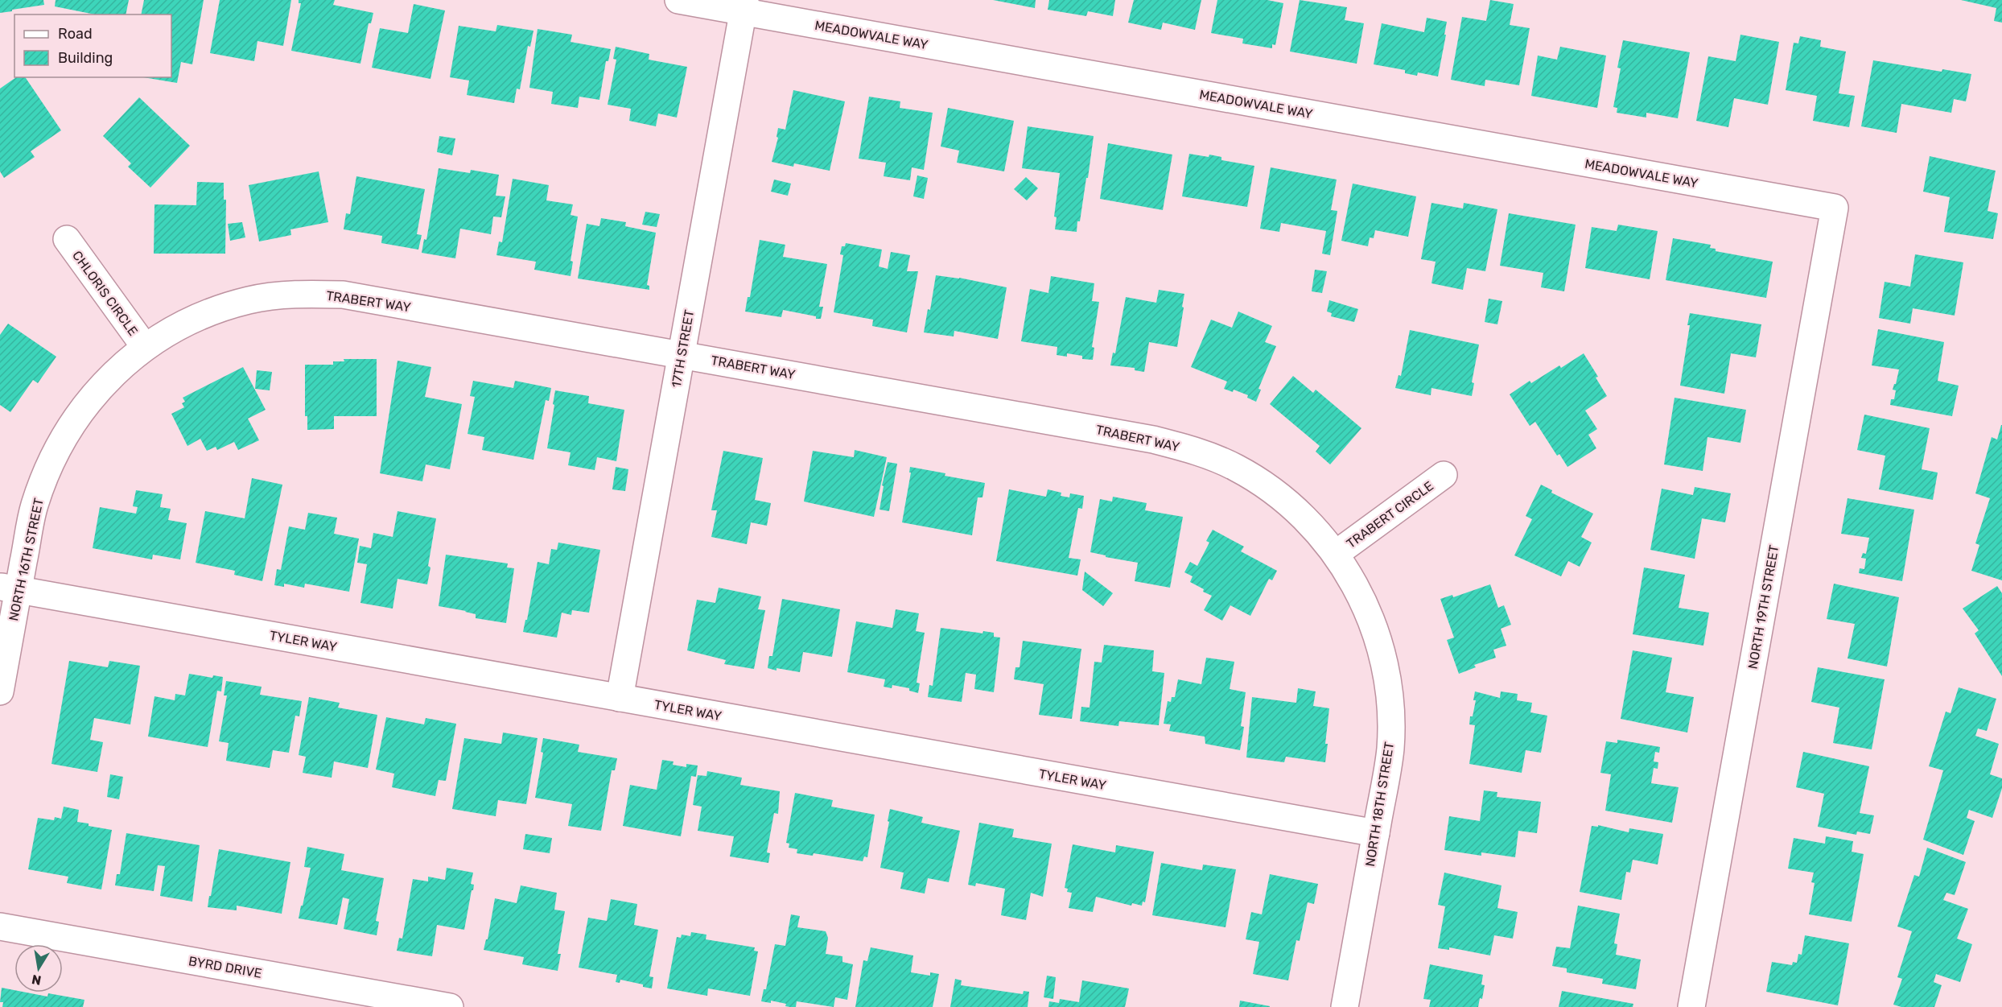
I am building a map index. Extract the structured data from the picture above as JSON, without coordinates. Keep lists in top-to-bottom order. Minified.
{"streets":{"street":["MEADOWVALE WAY","CHLORIS CIRCLE","TRABERT WAY","17TH STREET","TRABERT CIRCLE","NORTH 16TH STREET","NORTH 19TH STREET","TYLER WAY","NORTH 18TH STREET","BYRD DRIVE"]},"crossings":[["MEADOWVALE WAY","17TH STREET"],["MEADOWVALE WAY","NORTH 19TH STREET"],["CHLORIS CIRCLE","TRABERT WAY"],["CHLORIS CIRCLE","NORTH 16TH STREET"],["TRABERT WAY","17TH STREET"],["TRABERT WAY","TRABERT CIRCLE"],["TRABERT WAY","NORTH 16TH STREET"],["TRABERT WAY","NORTH 18TH STREET"],["17TH STREET","TYLER WAY"],["TRABERT CIRCLE","NORTH 18TH STREET"],["NORTH 16TH STREET","TYLER WAY"],["TYLER WAY","NORTH 18TH STREET"]],"legend":["Road","Building"],"north":"bottom"}
